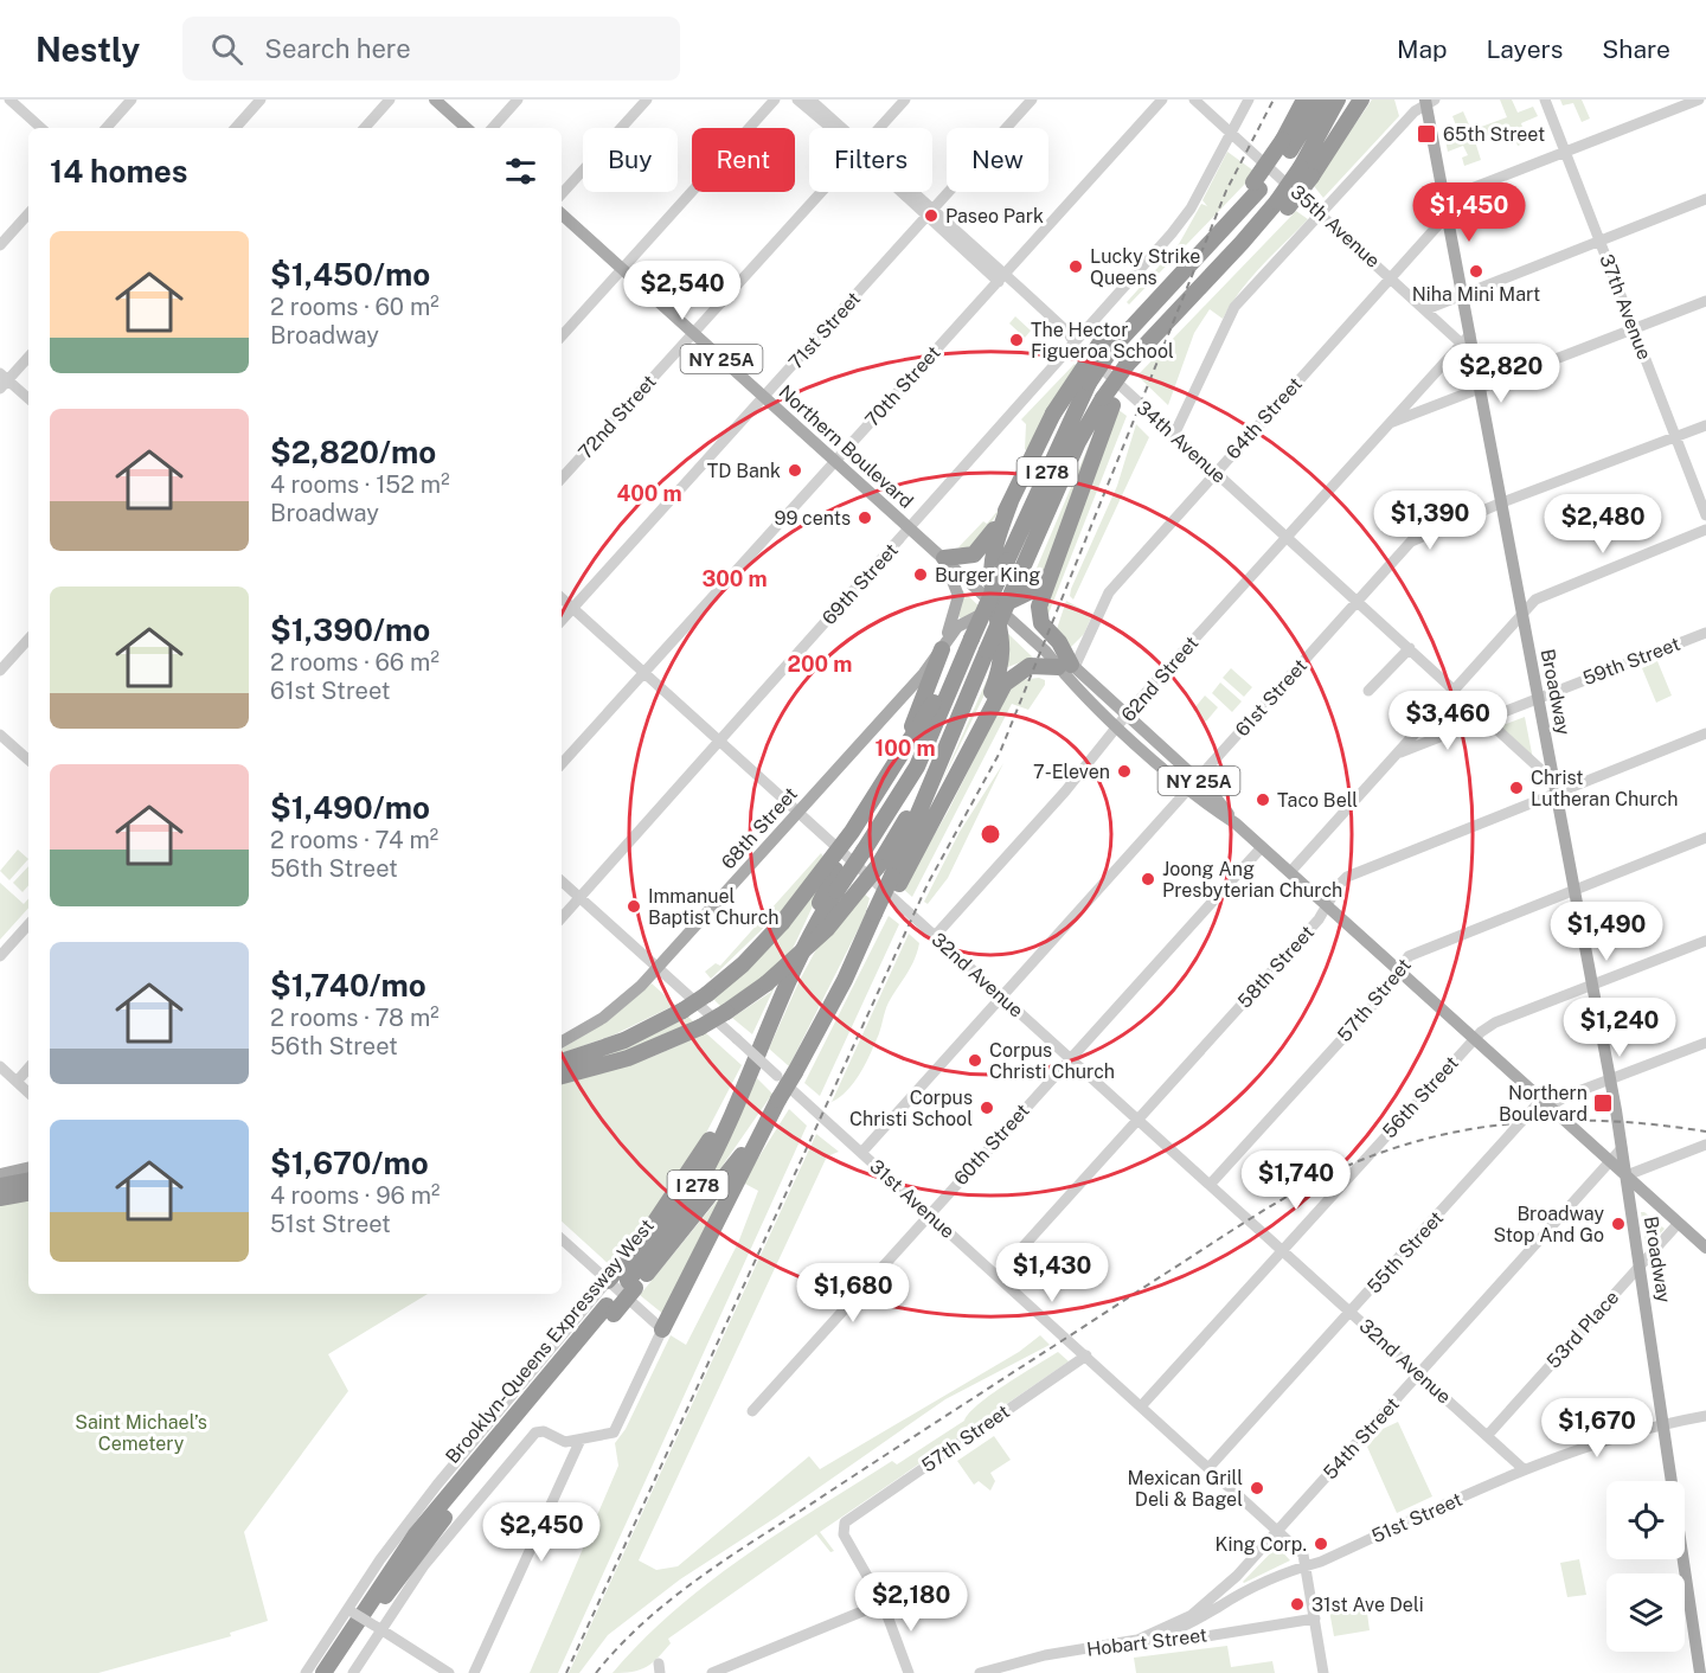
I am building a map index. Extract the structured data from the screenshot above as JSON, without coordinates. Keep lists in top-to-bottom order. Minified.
{"streets":{"highway":["I 278","Brooklyn-Queens Expressway West"],"main road":["NY 25A","Northern Boulevard","Broadway","68th Street"],"street":["35th Avenue","37th Avenue","71st Street","70th Street","72nd Street","64th Street","34th Avenue","69th Street","59th Street","62nd Street","61st Street","58th Street","32nd Avenue","57th Street","56th Street","60th Street","31st Avenue","55th Street","53rd Place","54th Street","51st Street","Hobart Street"]},"crossings":[["35th Avenue","64th Street"],["35th Avenue","69th Street"],["35th Avenue","62nd Street"],["35th Avenue","Broadway"],["37th Avenue","62nd Street"],["37th Avenue","61st Street"],["71st Street","34th Avenue"],["71st Street","Northern Boulevard"],["71st Street","32nd Avenue"],["70th Street","34th Avenue"],["70th Street","Northern Boulevard"],["70th Street","32nd Avenue"],["72nd Street","Northern Boulevard"],["64th Street","34th Avenue"],["64th Street","Northern Boulevard"],["64th Street","Broadway"],["34th Avenue","69th Street"],["34th Avenue","59th Street"],["34th Avenue","62nd Street"],["34th Avenue","Broadway"],["34th Avenue","61st Street"],["34th Avenue","58th Street"],["Northern Boulevard","69th Street"],["Northern Boulevard","62nd Street"],["Northern Boulevard","Broadway"],["Northern Boulevard","61st Street"],["Northern Boulevard","68th Street"],["Northern Boulevard","58th Street"],["Northern Boulevard","57th Street"],["Northern Boulevard","56th Street"],["Northern Boulevard","60th Street"],["Northern Boulevard","55th Street"],["Northern Boulevard","53rd Place"],["Northern Boulevard","54th Street"],["I 278","Brooklyn-Queens Expressway West"],["69th Street","32nd Avenue"],["69th Street","31st Avenue"],["59th Street","Broadway"],["62nd Street","Broadway"],["62nd Street","32nd Avenue"],["Broadway","61st Street"],["Broadway","58th Street"],["Broadway","57th Street"],["Broadway","56th Street"],["Broadway","55th Street"],["Broadway","53rd Place"],["Broadway","54th Street"],["Broadway","51st Street"],["61st Street","32nd Avenue"],["61st Street","31st Avenue"],["68th Street","32nd Avenue"],["68th Street","31st Avenue"],["58th Street","32nd Avenue"],["58th Street","31st Avenue"],["32nd Avenue","57th Street"],["32nd Avenue","56th Street"],["32nd Avenue","60th Street"],["32nd Avenue","55th Street"],["32nd Avenue","53rd Place"],["32nd Avenue","54th Street"],["32nd Avenue","51st Street"],["57th Street","31st Avenue"],["56th Street","31st Avenue"],["60th Street","31st Avenue"],["31st Avenue","55th Street"],["31st Avenue","54th Street"],["31st Avenue","51st Street"],["31st Avenue","Hobart Street"],["54th Street","51st Street"],["54th Street","Hobart Street"],["51st Street","Hobart Street"]],"parks":["Saint Michael’s Cemetery"],"places":{"transit":["65th Street","Northern Boulevard"],"other":["Paseo Park","Lucky Strike Queens","Niha Mini Mart","The Hector Figueroa School","TD Bank","99 cents","Burger King","7-Eleven","Christ Lutheran Church","Taco Bell","Joong Ang Presbyterian Church","Immanuel Baptist Church","Corpus Christi Church","Corpus Christi School","Broadway Stop And Go","Mexican Grill Deli & Bagel","King Corp.","31st Ave Deli"]},"page":{"header":"Nestly","search":"Search here","nav":["Map","Layers","Share"],"chip":["Buy","Rent","Filters","New"],"heading":"14 homes","price":["$1,450","$2,540","$2,820","$1,390","$2,480","$3,460","$1,490","$1,240","$1,740","$1,430","$1,680","$1,670","$2,450","$2,180"],"list":[{"name":"$1,450/mo","note":"2 rooms · 60 m² · Broadway"},{"name":"$2,820/mo","note":"4 rooms · 152 m² · Broadway"},{"name":"$1,390/mo","note":"2 rooms · 66 m² · 61st Street"},{"name":"$1,490/mo","note":"2 rooms · 74 m² · 56th Street"},{"name":"$1,740/mo","note":"2 rooms · 78 m² · 56th Street"},{"name":"$1,670/mo","note":"4 rooms · 96 m² · 51st Street"}]},"rings":["400 m","300 m","200 m","100 m"]}
